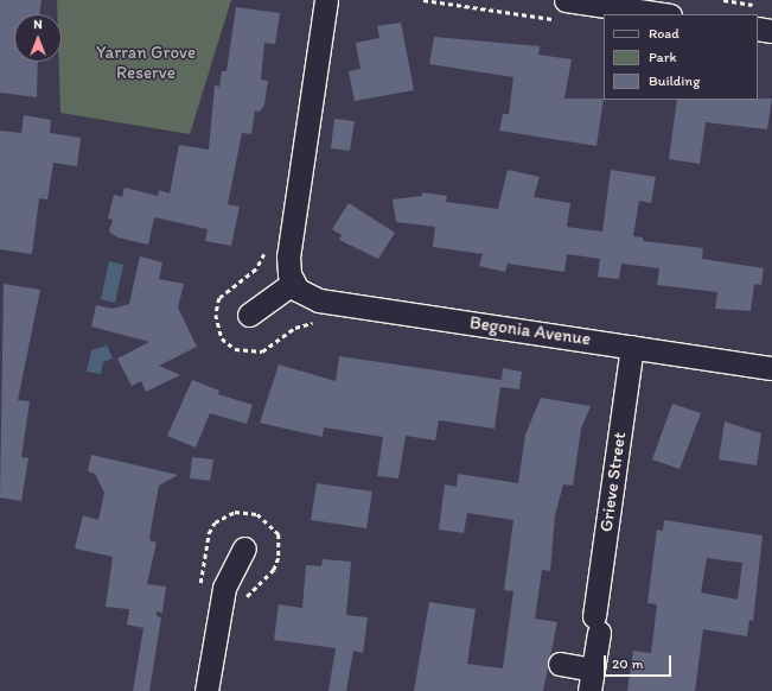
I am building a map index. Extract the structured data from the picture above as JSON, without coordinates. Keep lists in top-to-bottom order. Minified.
{"streets":{"street":["Begonia Avenue","Grieve Street"]},"crossings":[["Begonia Avenue","Grieve Street"]],"parks":["Yarran Grove Reserve"],"legend":["Road","Park","Building"],"scale_bar":"20 m","north":"top"}
